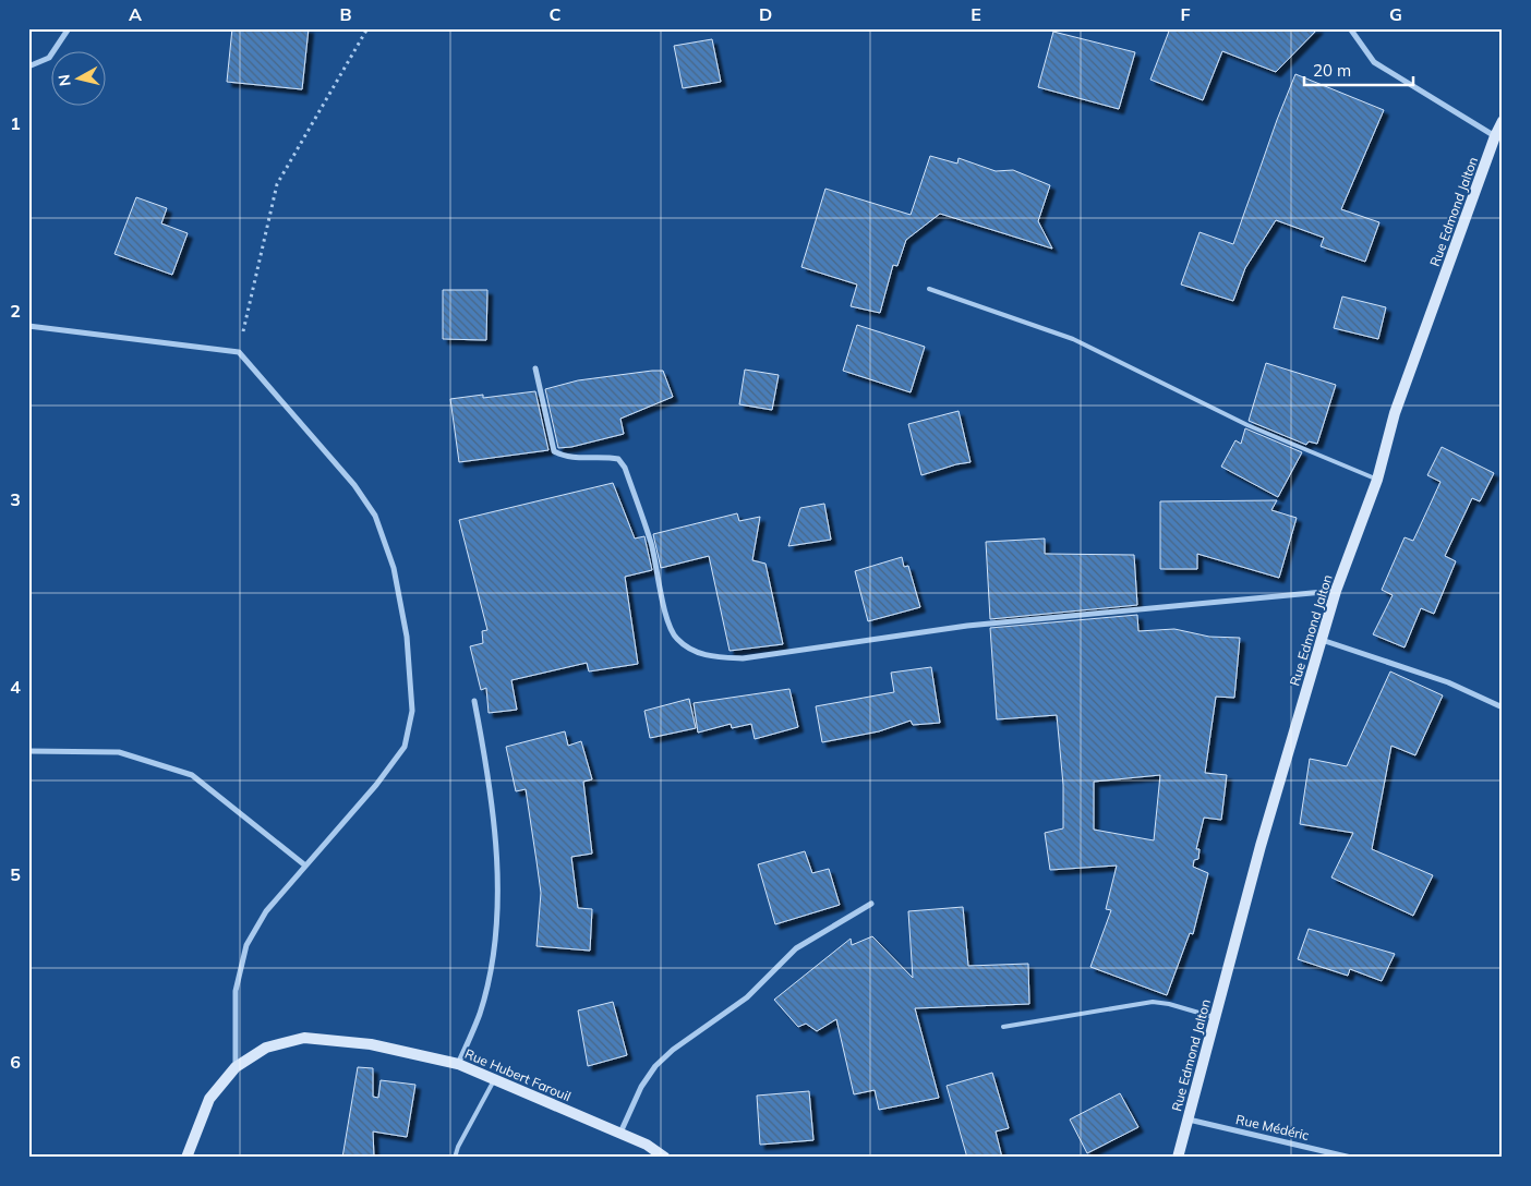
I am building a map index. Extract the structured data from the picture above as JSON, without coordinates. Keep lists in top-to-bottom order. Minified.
{"streets":{"street":["Rue Edmond Jalton","Rue Hubert Farouil","Rue Médéric"]},"crossings":[["Rue Edmond Jalton","Rue Médéric"]],"scale_bar":"20 m","north":"left","grid":{"columns":["A","B","C","D","E","F","G"],"rows":["1","2","3","4","5","6"]}}
